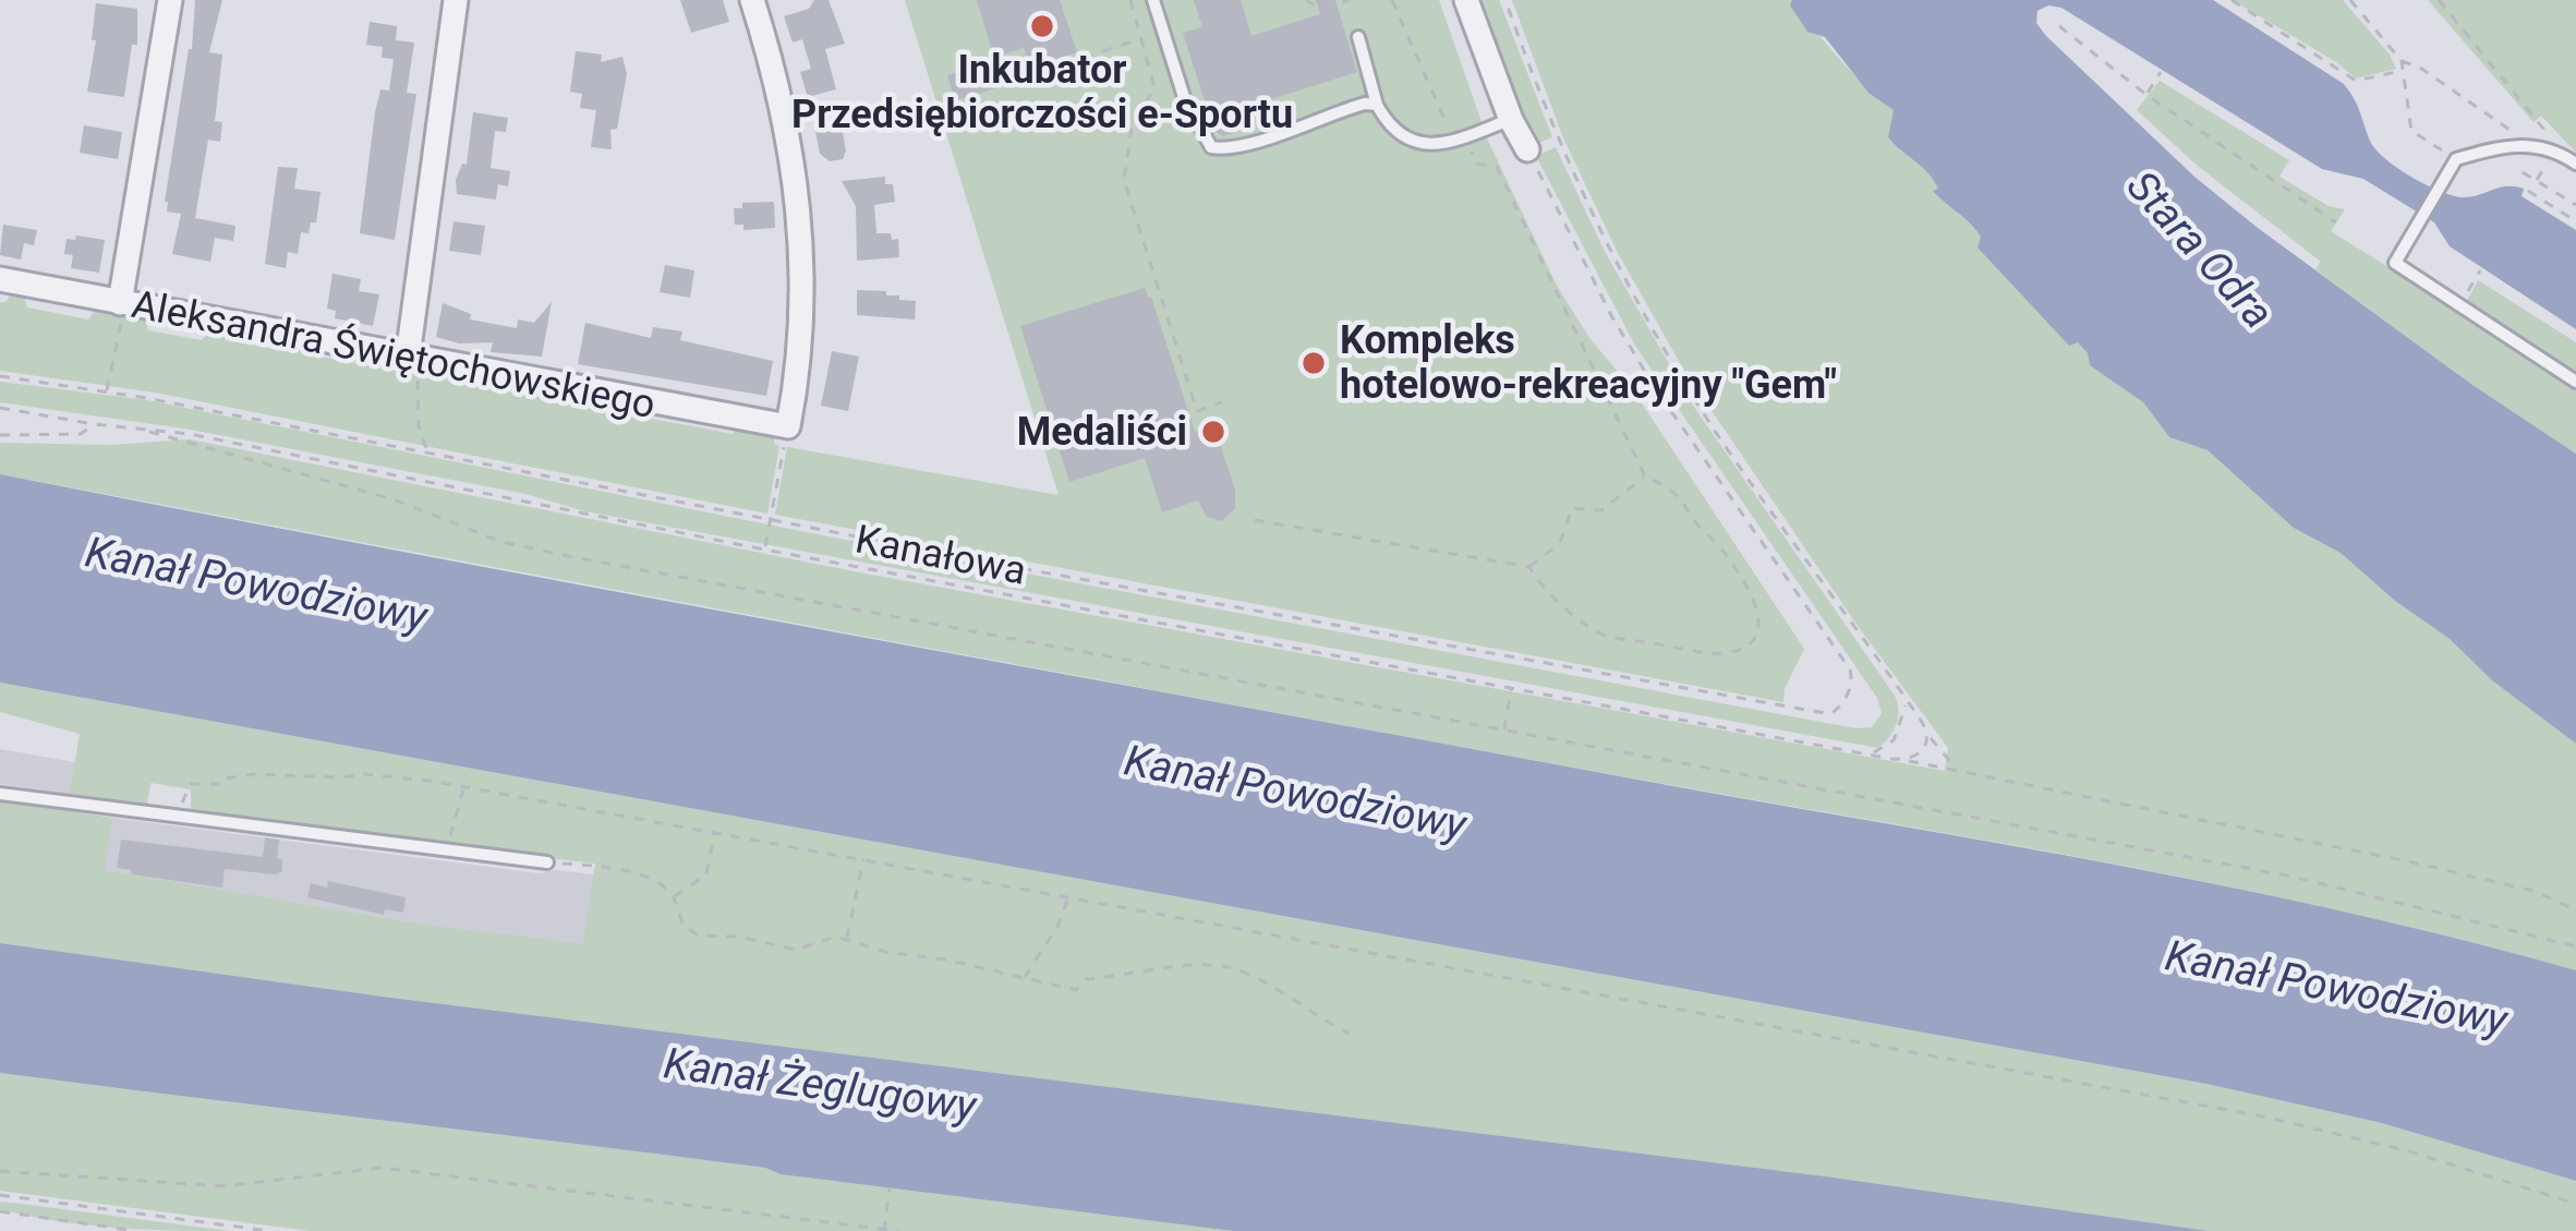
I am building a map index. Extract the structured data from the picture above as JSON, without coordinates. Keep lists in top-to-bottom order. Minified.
{"streets":{"street":["Aleksandra Świętochowskiego"],"path":["Kanałowa"]},"water":["Stara Odra","Kanał Powodziowy","Kanał Żeglugowy"],"places":["Inkubator Przedsiębiorczości e-Sportu","Kompleks hotelowo-rekreacyjny \"Gem\"","Medaliści"]}
